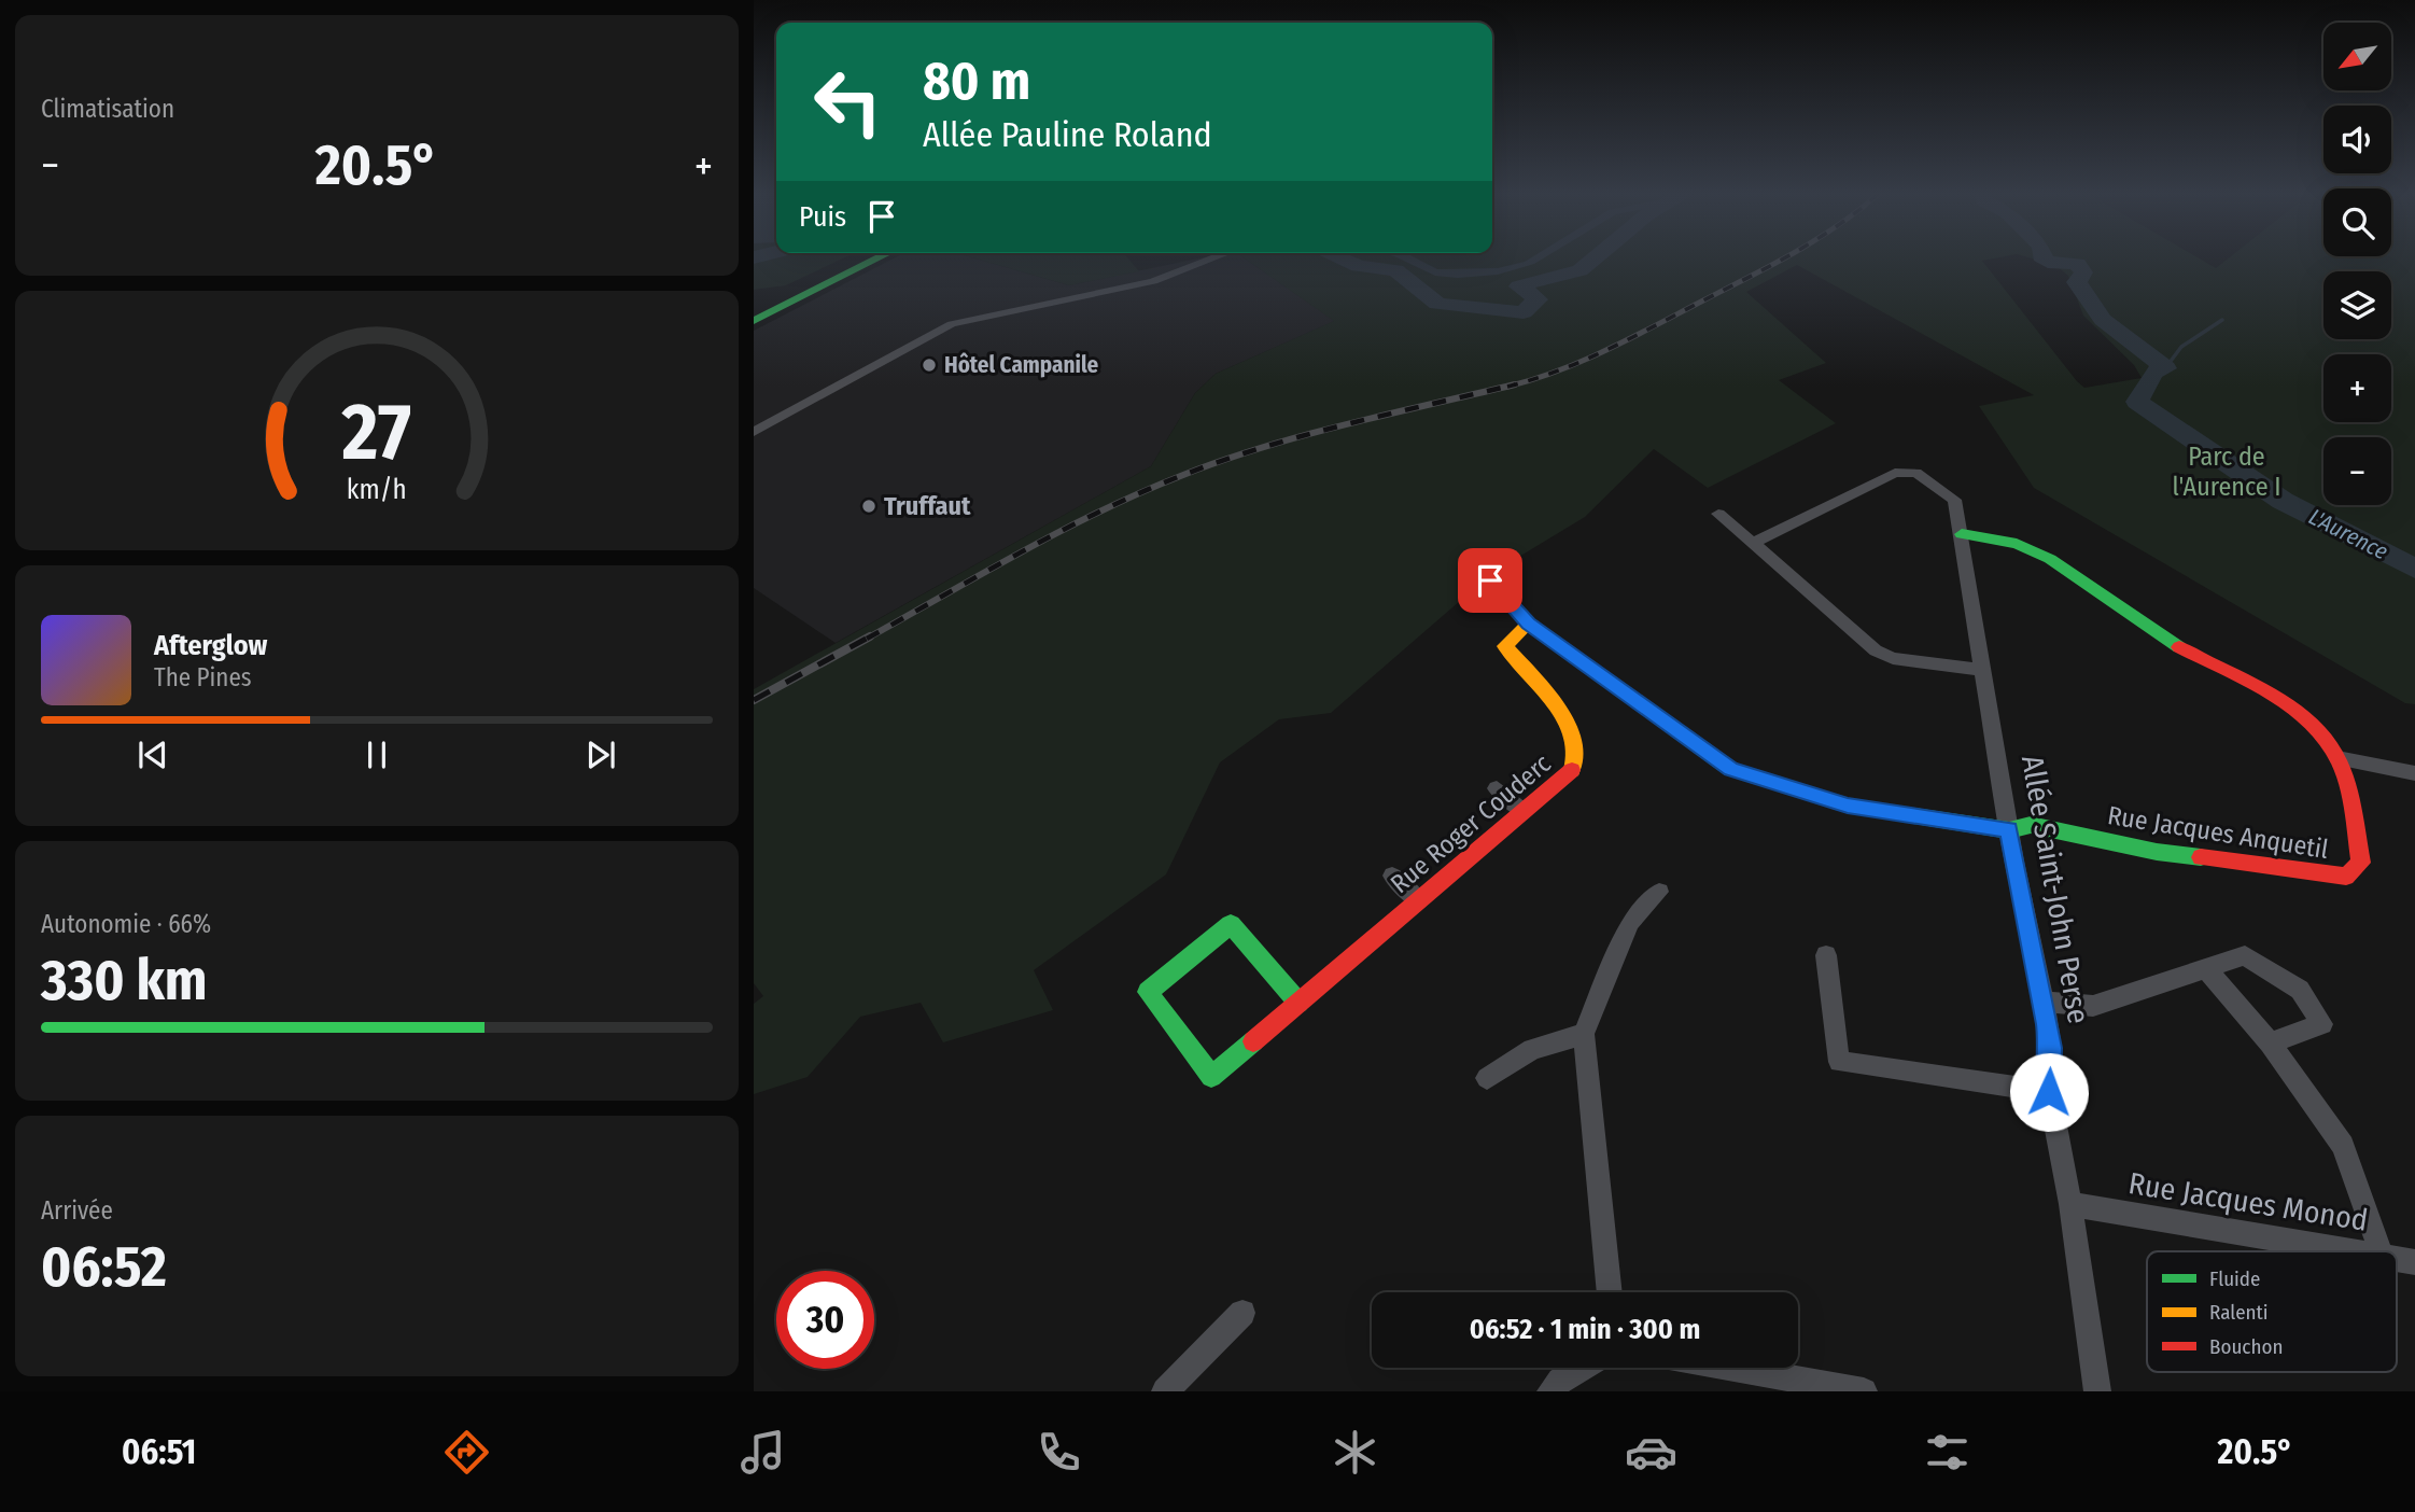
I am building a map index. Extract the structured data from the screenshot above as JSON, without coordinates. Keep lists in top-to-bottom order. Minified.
{"streets":{"street":["Rue Roger Couderc","Rue Jacques Anquetil","Allée Saint-John Perse","Rue Jacques Monod"]},"crossings":[["Rue Jacques Anquetil","Allée Saint-John Perse"],["Allée Saint-John Perse","Rue Jacques Monod"]],"water":["L'Aurence"],"parks":["Parc de l'Aurence I"],"places":["Hôtel Campanile","Truffaut"],"legend":["Fluide","Ralenti","Bouchon"],"north":"bottom left","page":{"tile":["Climatisation",["Autonomie · 66%","330 km"],["Arrivée","06:52"]],"map_buttons":["+","−"],"turn":["80 m","Allée Pauline Roland"],"heat":["−","20.5°","+"],"then":"Puis","song":["Afterglow","The Pines"],"limit":"30","trip":"06:52 · 1 min · 300 m","tabs":["06:51","20.5°"],"gauge":["27","km/h"]}}
